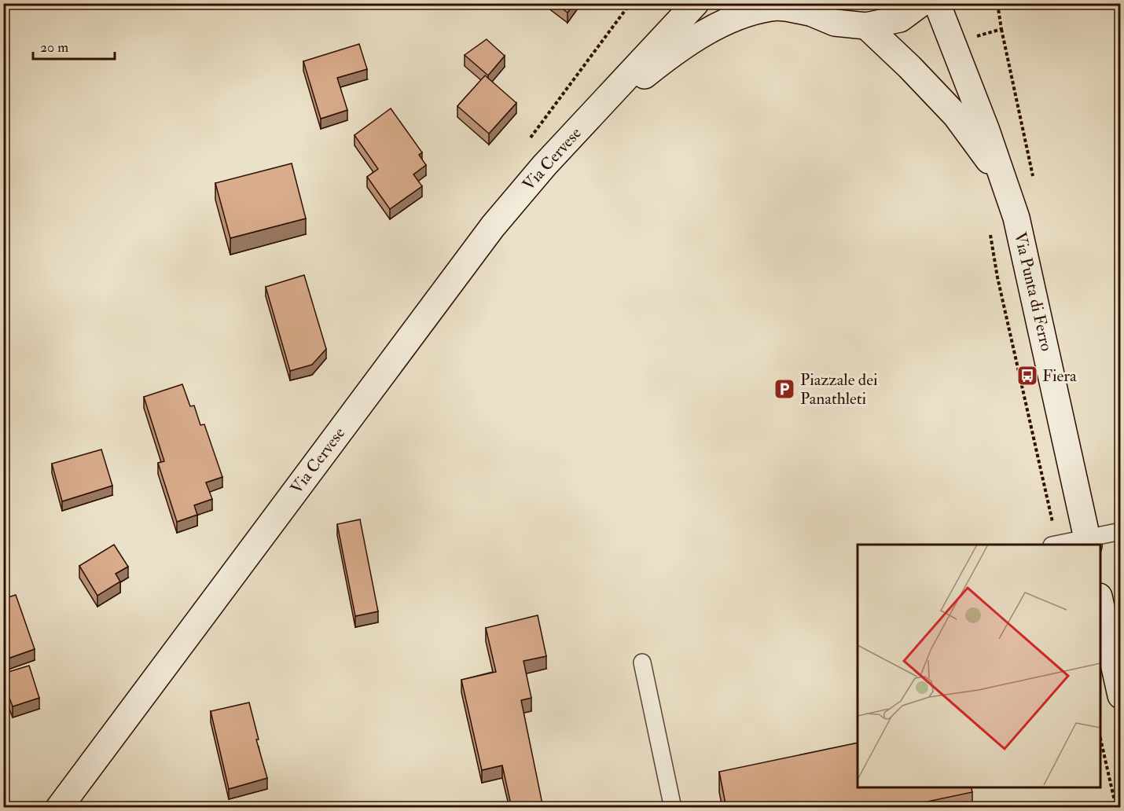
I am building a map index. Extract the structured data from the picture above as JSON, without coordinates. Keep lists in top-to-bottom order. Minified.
{"streets":{"main road":["Via Cervese","Via Punta di Ferro"]},"crossings":[["Via Cervese","Via Punta di Ferro"]],"places":{"bus stop":["Fiera"],"parking":["Piazzale dei Panathleti"]},"scale_bar":"20 m"}
